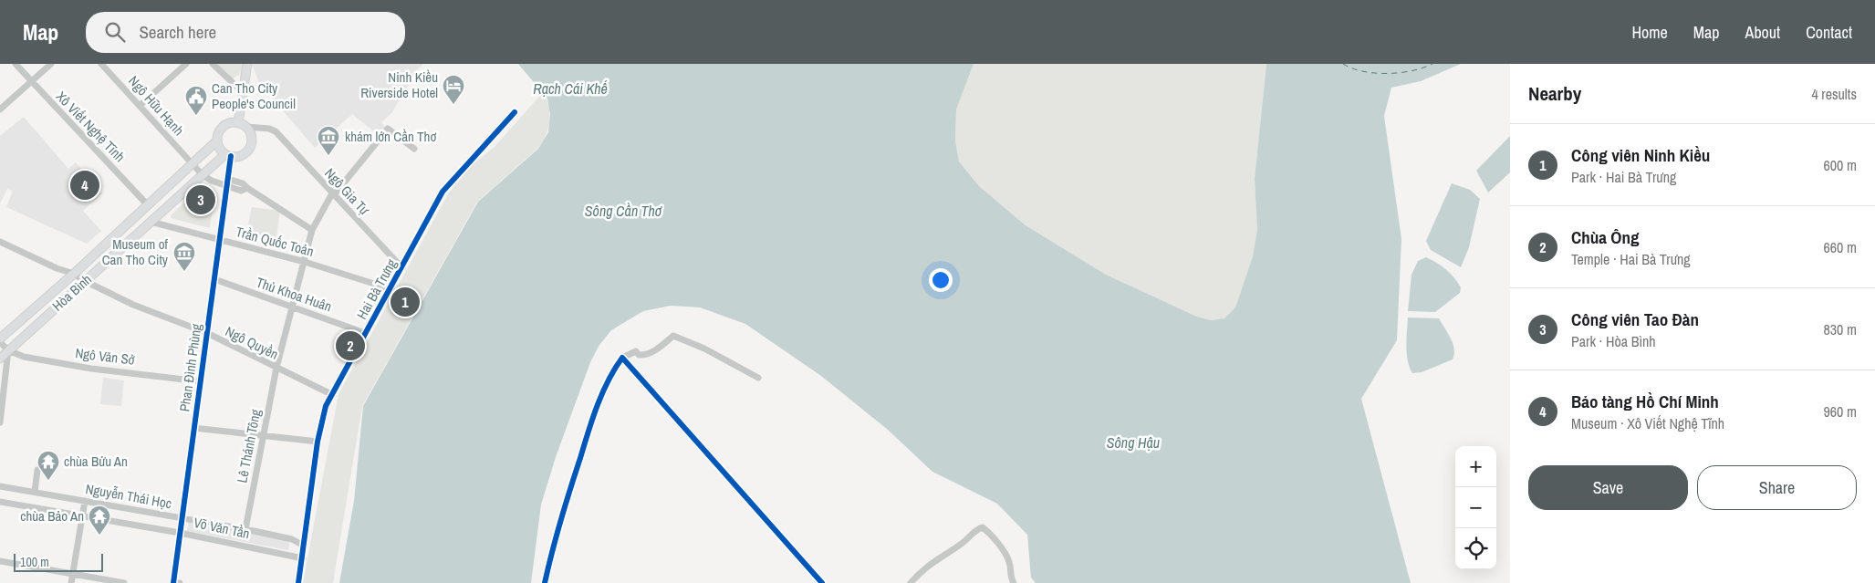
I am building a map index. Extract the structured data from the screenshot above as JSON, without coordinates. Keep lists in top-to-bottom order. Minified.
{"streets":{"main road":["Hòa Bình"],"street":["Ngô Hữu Hạnh","Xô Viết Nghệ Tĩnh","Ngô Gia Tự","Trần Quốc Toản","Hai Bà Trưng","Thủ Khoa Huân","Ngô Quyền","Ngô Văn Sở","Phan Đình Phùng","Lê Thánh Tông","Nguyễn Thái Học","Võ Văn Tần"]},"crossings":[["Ngô Hữu Hạnh","Hòa Bình"],["Ngô Hữu Hạnh","Phan Đình Phùng"],["Xô Viết Nghệ Tĩnh","Hòa Bình"],["Ngô Gia Tự","Hai Bà Trưng"],["Ngô Gia Tự","Hòa Bình"],["Ngô Gia Tự","Phan Đình Phùng"],["Ngô Gia Tự","Lê Thánh Tông"],["Trần Quốc Toản","Hai Bà Trưng"],["Trần Quốc Toản","Hòa Bình"],["Trần Quốc Toản","Phan Đình Phùng"],["Trần Quốc Toản","Lê Thánh Tông"],["Hai Bà Trưng","Thủ Khoa Huân"],["Hai Bà Trưng","Ngô Quyền"],["Hai Bà Trưng","Nguyễn Thái Học"],["Hai Bà Trưng","Võ Văn Tần"],["Hòa Bình","Ngô Quyền"],["Hòa Bình","Ngô Văn Sở"],["Hòa Bình","Phan Đình Phùng"],["Thủ Khoa Huân","Phan Đình Phùng"],["Thủ Khoa Huân","Lê Thánh Tông"],["Ngô Quyền","Phan Đình Phùng"],["Ngô Quyền","Lê Thánh Tông"],["Ngô Văn Sở","Phan Đình Phùng"],["Phan Đình Phùng","Nguyễn Thái Học"],["Phan Đình Phùng","Võ Văn Tần"],["Lê Thánh Tông","Nguyễn Thái Học"]],"water":["Rạch Cái Khế","Sông Cần Thơ","Sông Hậu"],"places":{"hotel":["Ninh Kiều Riverside Hotel"],"public building":["Can Tho City People's Council"],"museum":["khám lớn Cần Thơ","Museum of Can Tho City"],"temple":["chùa Bửu An","chùa Bảo An"]},"scale_bar":"100 m","page":{"header":"Map","search":"Search here","nav":["Home","Map","About","Contact"],"heading":["Nearby","4 results"],"list":[{"mark":"1","name":"Công viên Ninh Kiều","note":"Park · Hai Bà Trưng","value":"600 m"},{"mark":"2","name":"Chùa Ông","note":"Temple · Hai Bà Trưng","value":"660 m"},{"mark":"3","name":"Công viên Tao Đàn","note":"Park · Hòa Bình","value":"830 m"},{"mark":"4","name":"Bảo tàng Hồ Chí Minh","note":"Museum · Xô Viết Nghệ Tĩnh","value":"960 m"}],"pins":["4","3","1","2"],"map_buttons":["+","−"],"buttons":["Save","Share"],"scale":"100 m"}}
